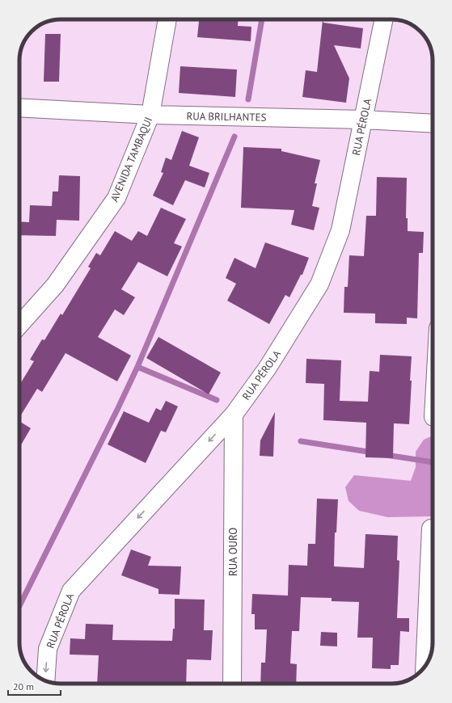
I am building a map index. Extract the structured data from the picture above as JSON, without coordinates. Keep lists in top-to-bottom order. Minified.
{"streets":{"street":["RUA BRILHANTES","RUA PÉROLA","AVENIDA TAMBAQUI","RUA OURO"]},"crossings":[["RUA BRILHANTES","RUA PÉROLA"],["RUA BRILHANTES","AVENIDA TAMBAQUI"],["RUA PÉROLA","RUA OURO"]],"one_way":["RUA PÉROLA"],"scale_bar":"20 m"}
